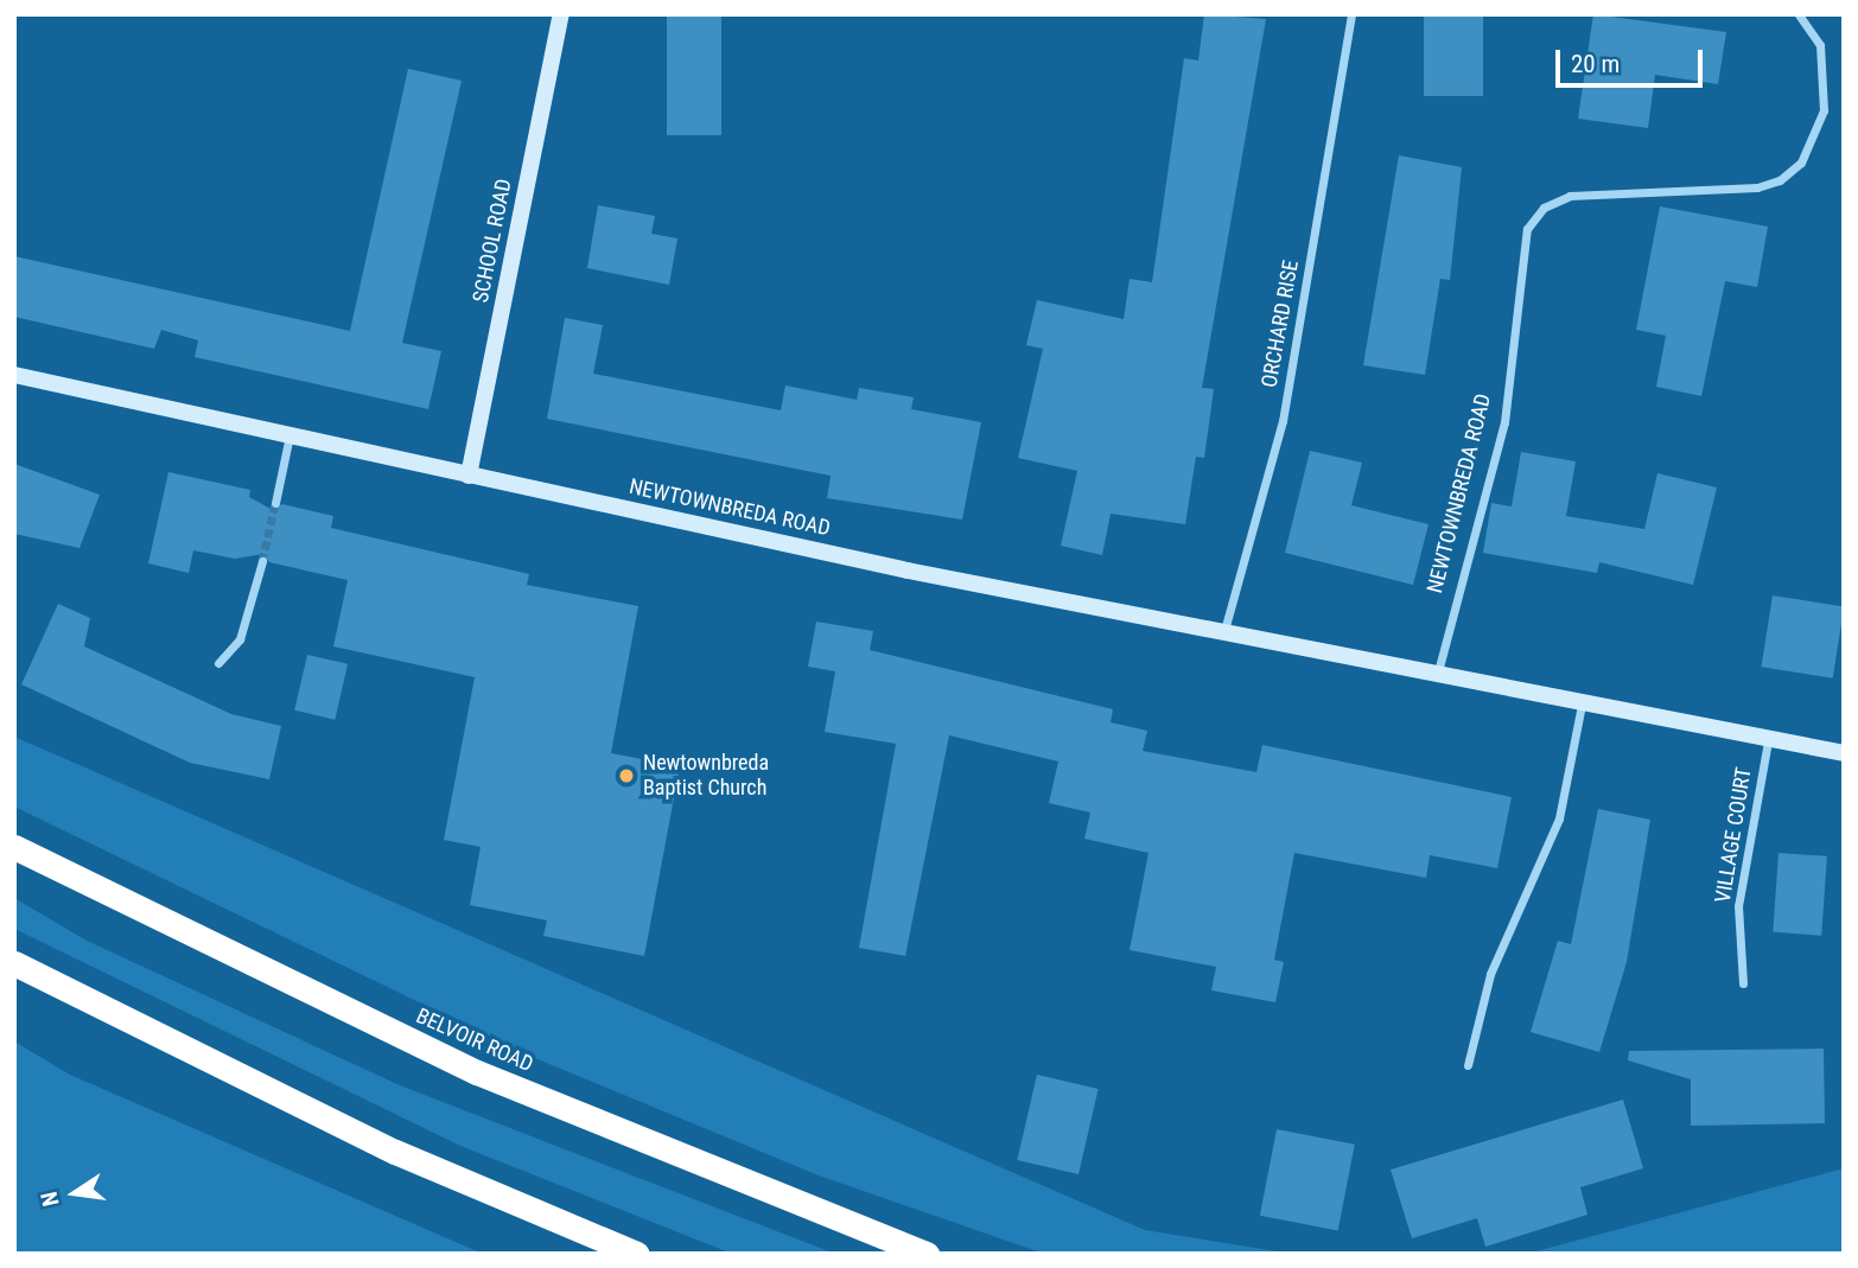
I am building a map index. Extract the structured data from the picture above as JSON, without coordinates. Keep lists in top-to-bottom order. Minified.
{"streets":{"highway":["BELVOIR ROAD"],"street":["SCHOOL ROAD","ORCHARD RISE","NEWTOWNBREDA ROAD","VILLAGE COURT"]},"crossings":[["SCHOOL ROAD","NEWTOWNBREDA ROAD"],["ORCHARD RISE","NEWTOWNBREDA ROAD"],["NEWTOWNBREDA ROAD","VILLAGE COURT"]],"places":["Newtownbreda Baptist Church"],"scale_bar":"20 m","north":"left"}
